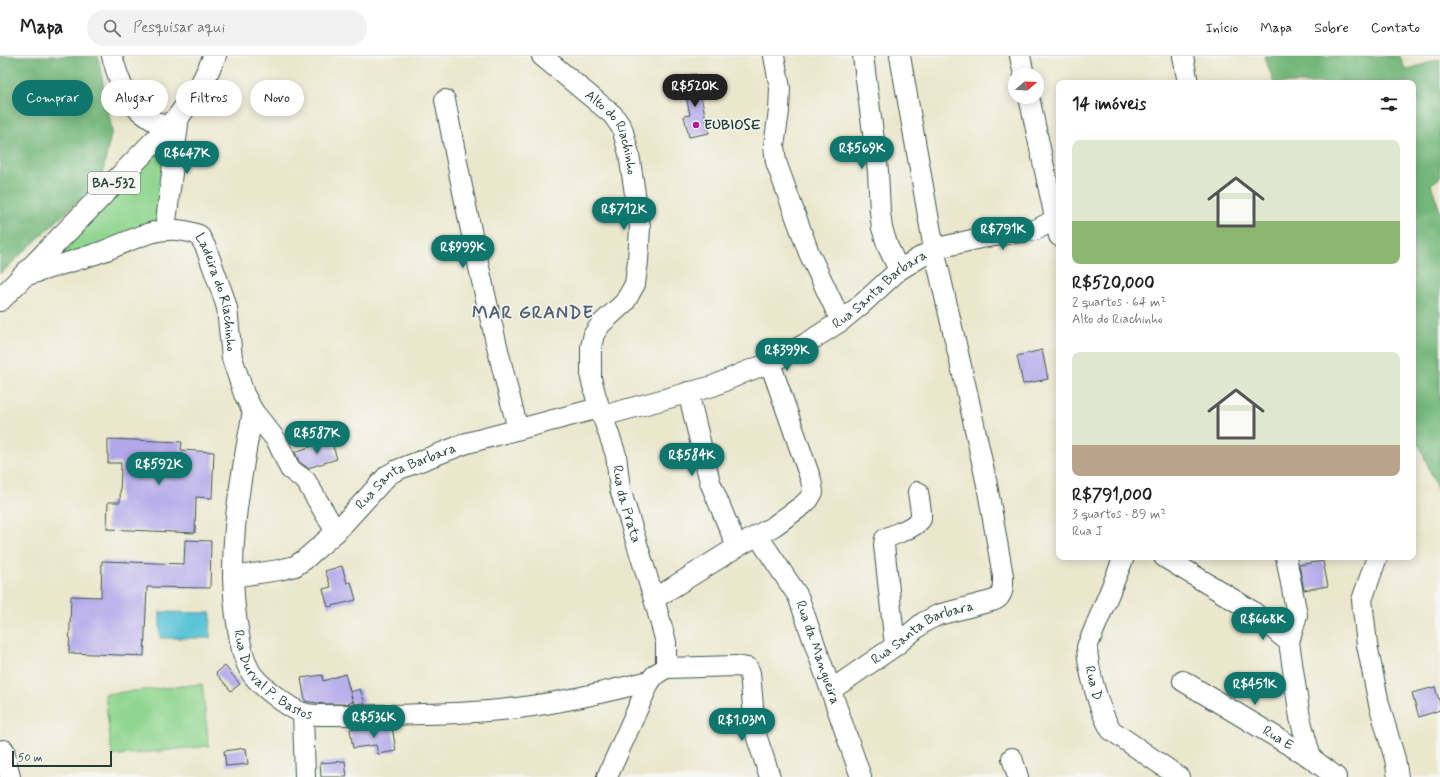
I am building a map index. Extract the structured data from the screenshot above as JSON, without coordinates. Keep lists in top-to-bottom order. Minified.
{"streets":{"main road":["BA-532"],"street":["Alto do Riachinho","Rua Santa Barbara","Ladeira do Riachinho","Rua da Prata","Rua da Mangueira","Rua Durval P. Bastos","Rua D","Rua E"]},"crossings":[["Alto do Riachinho","Rua Santa Barbara"],["Alto do Riachinho","Rua da Prata"],["BA-532","Ladeira do Riachinho"],["Rua Santa Barbara","Ladeira do Riachinho"],["Rua Santa Barbara","Rua da Prata"],["Rua Santa Barbara","Rua da Mangueira"],["Rua Santa Barbara","Rua Durval P. Bastos"],["Ladeira do Riachinho","Rua Durval P. Bastos"]],"districts":["MAR GRANDE"],"places":["EUBIOSE"],"scale_bar":"50 m","north":"right","page":{"header":"Mapa","search":"Pesquisar aqui","nav":["Início","Mapa","Sobre","Contato"],"price":["R$520K","R$569K","R$647K","R$712K","R$791K","R$999K","R$399K","R$587K","R$584K","R$592K","R$668K","R$451K","R$536K","R$1.03M"],"chip":["Comprar","Alugar","Filtros","Novo"],"heading":"14 imóveis","list":[{"name":"R$520,000","note":"2 quartos · 64 m² · Alto do Riachinho"},{"name":"R$791,000","note":"3 quartos · 89 m² · Rua J"}],"scale":"50 m"}}
